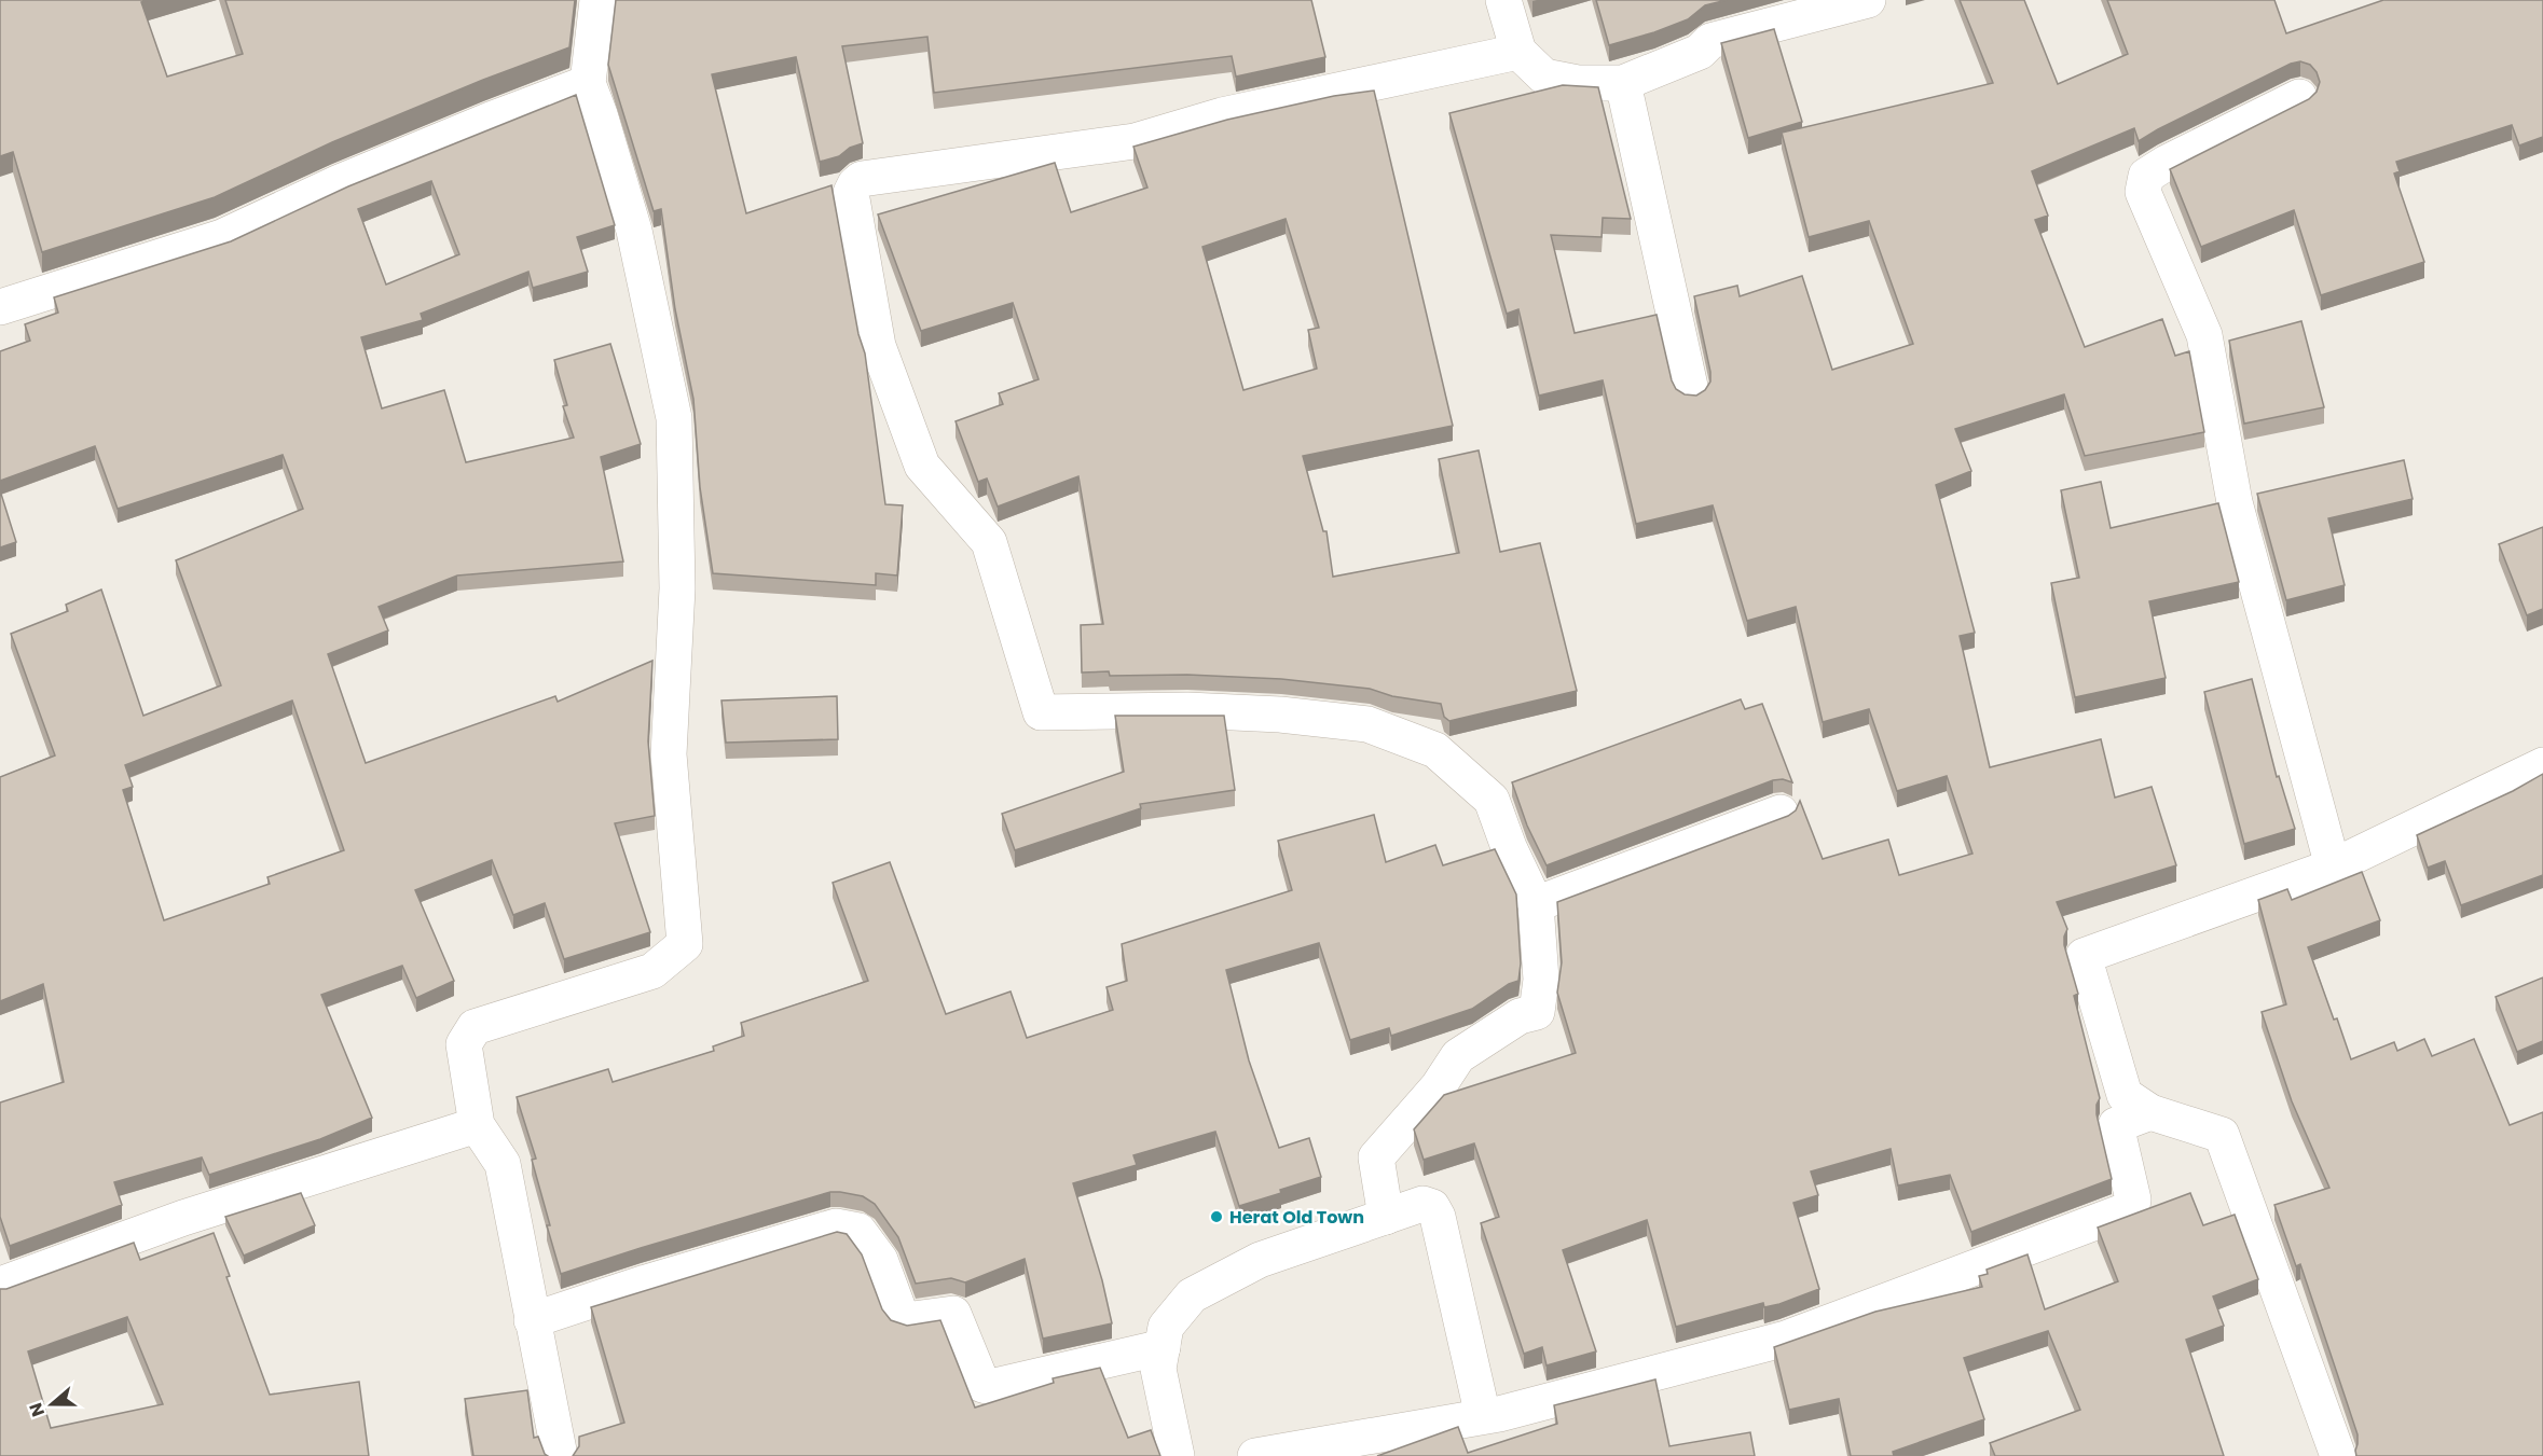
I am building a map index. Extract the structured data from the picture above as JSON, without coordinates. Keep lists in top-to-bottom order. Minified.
{"places":["Herat Old Town"],"north":"left"}
